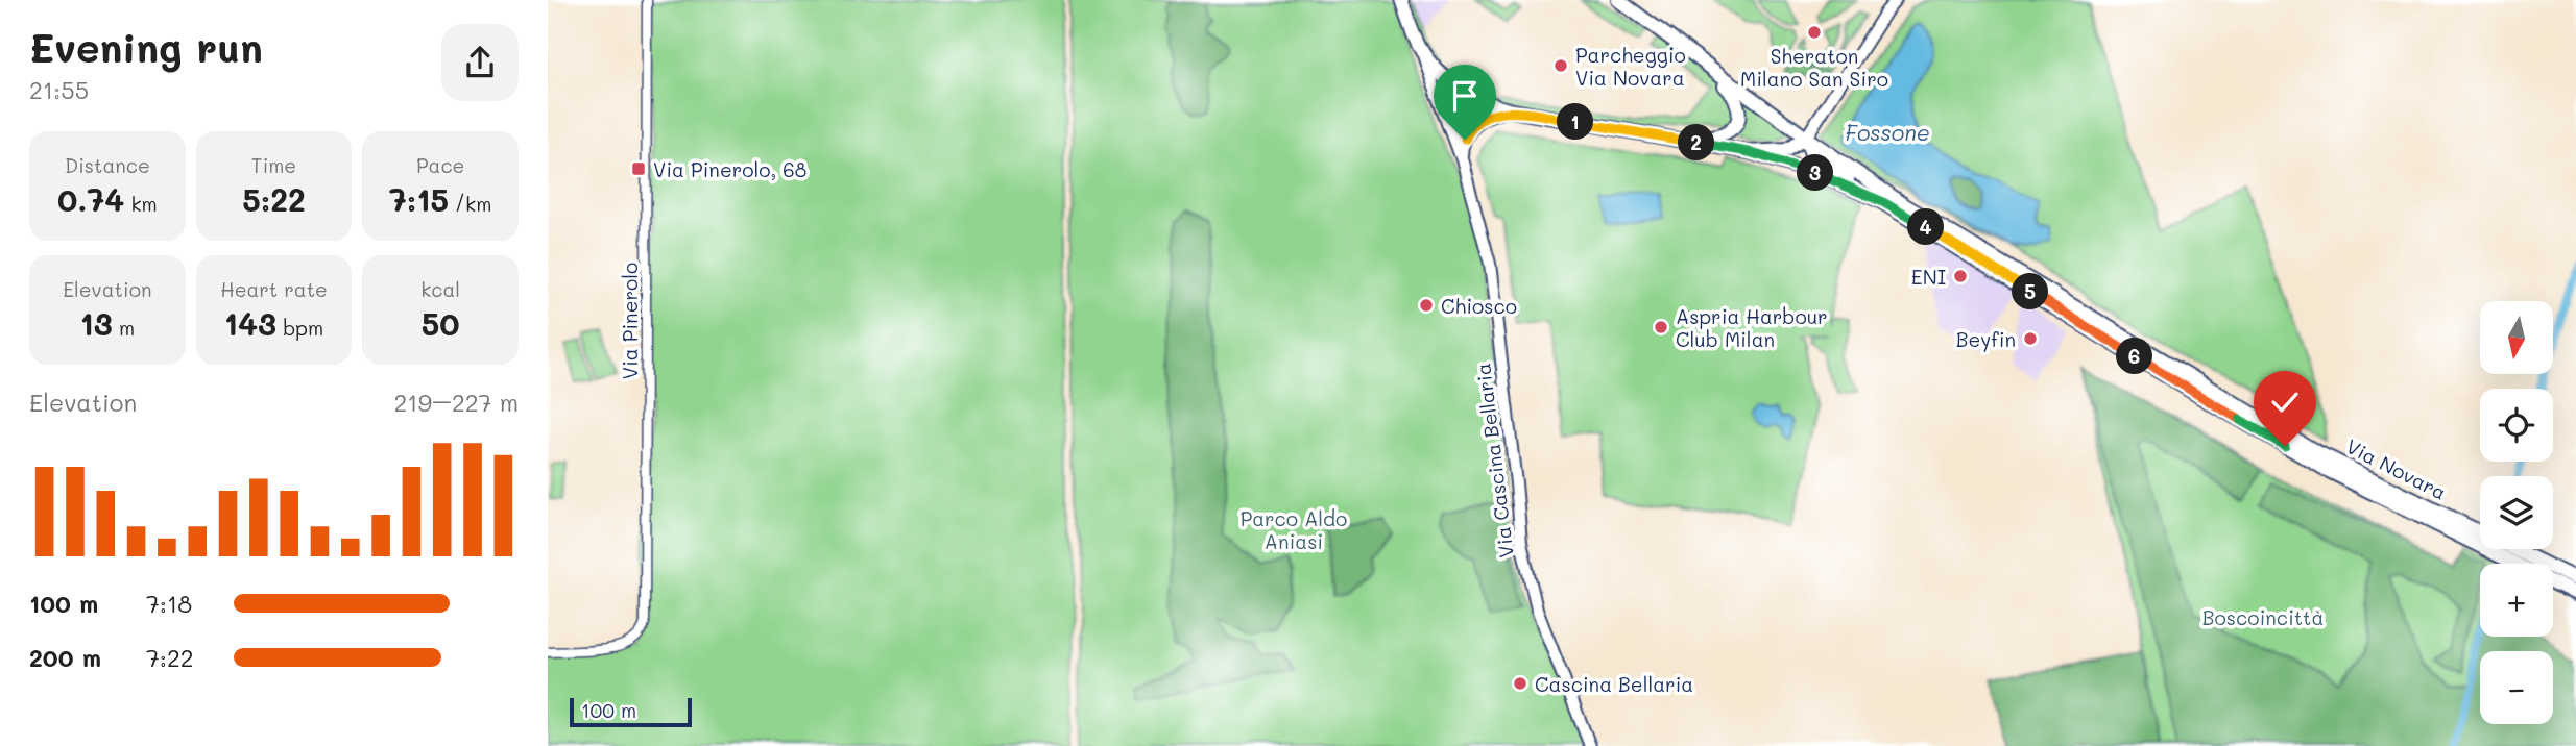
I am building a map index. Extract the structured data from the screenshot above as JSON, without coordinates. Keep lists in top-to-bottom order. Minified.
{"streets":{"main road":["Via Cascina Bellaria","Via Novara"],"street":["Via Pinerolo"]},"crossings":[["Via Cascina Bellaria","Via Novara"]],"water":["Fossone"],"parks":["Parco Aldo Aniasi","Boscoincittà"],"places":{"other":["Sheraton Milano San Siro","Parcheggio Via Novara","ENI","Chiosco","Aspria Harbour Club Milan","Beyfin","Cascina Bellaria"],"transit":["Via Pinerolo, 68"]},"scale_bar":"100 m","north":"bottom","page":{"heading":["Evening run","21:55"],"pins":["1","2","3","4","5","6"],"stats":[["Distance","0.74 km"],["Time","5:22"],["Pace","7:15 /km"],["Elevation","13 m"],["Heart rate","143 bpm"],["kcal","50"]],"map_buttons":["+","−"],"chart":["Elevation","219–227 m"],"list":[{"name":"100 m","note":"7:18"},{"name":"200 m","note":"7:22"}],"scale":"100 m"}}
